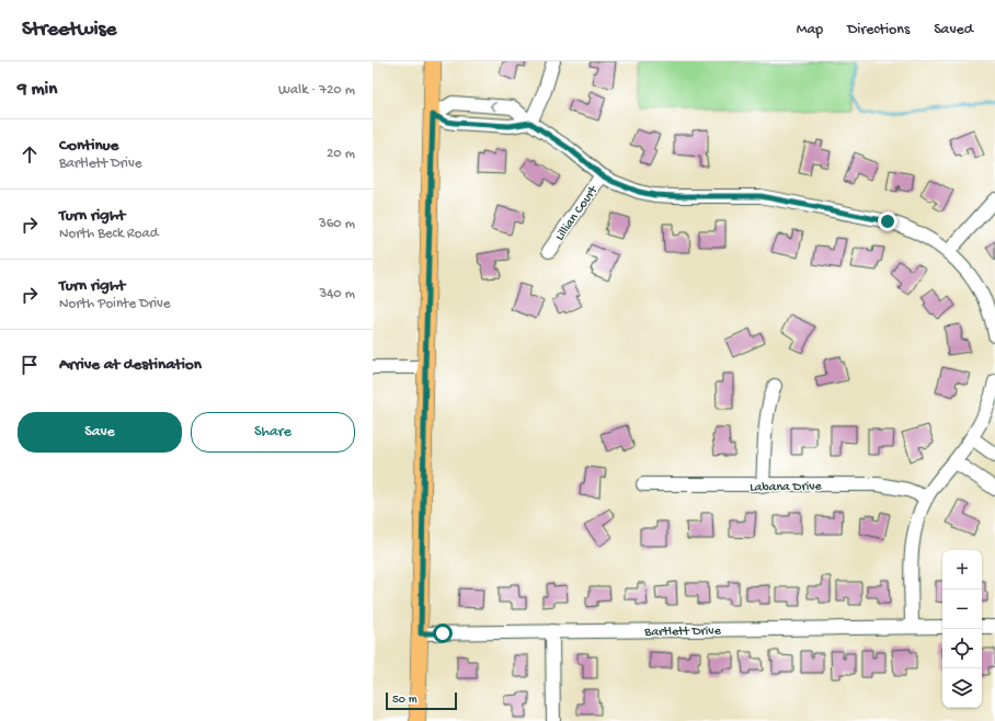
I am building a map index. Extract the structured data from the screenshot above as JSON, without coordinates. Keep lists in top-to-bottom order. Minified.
{"streets":{"street":["Lillian Court","Labana Drive","Bartlett Drive"]},"scale_bar":"50 m","page":{"header":"Streetwise","nav":["Map","Directions","Saved"],"heading":["9 min","Walk · 720 m"],"list":[["Continue","Bartlett Drive","20 m"],["Turn right","North Beck Road","360 m"],["Turn right","North Pointe Drive","340 m"],"Arrive at destination"],"buttons":["Save","Share"],"map_buttons":["+","−"],"scale":"50 m"}}
